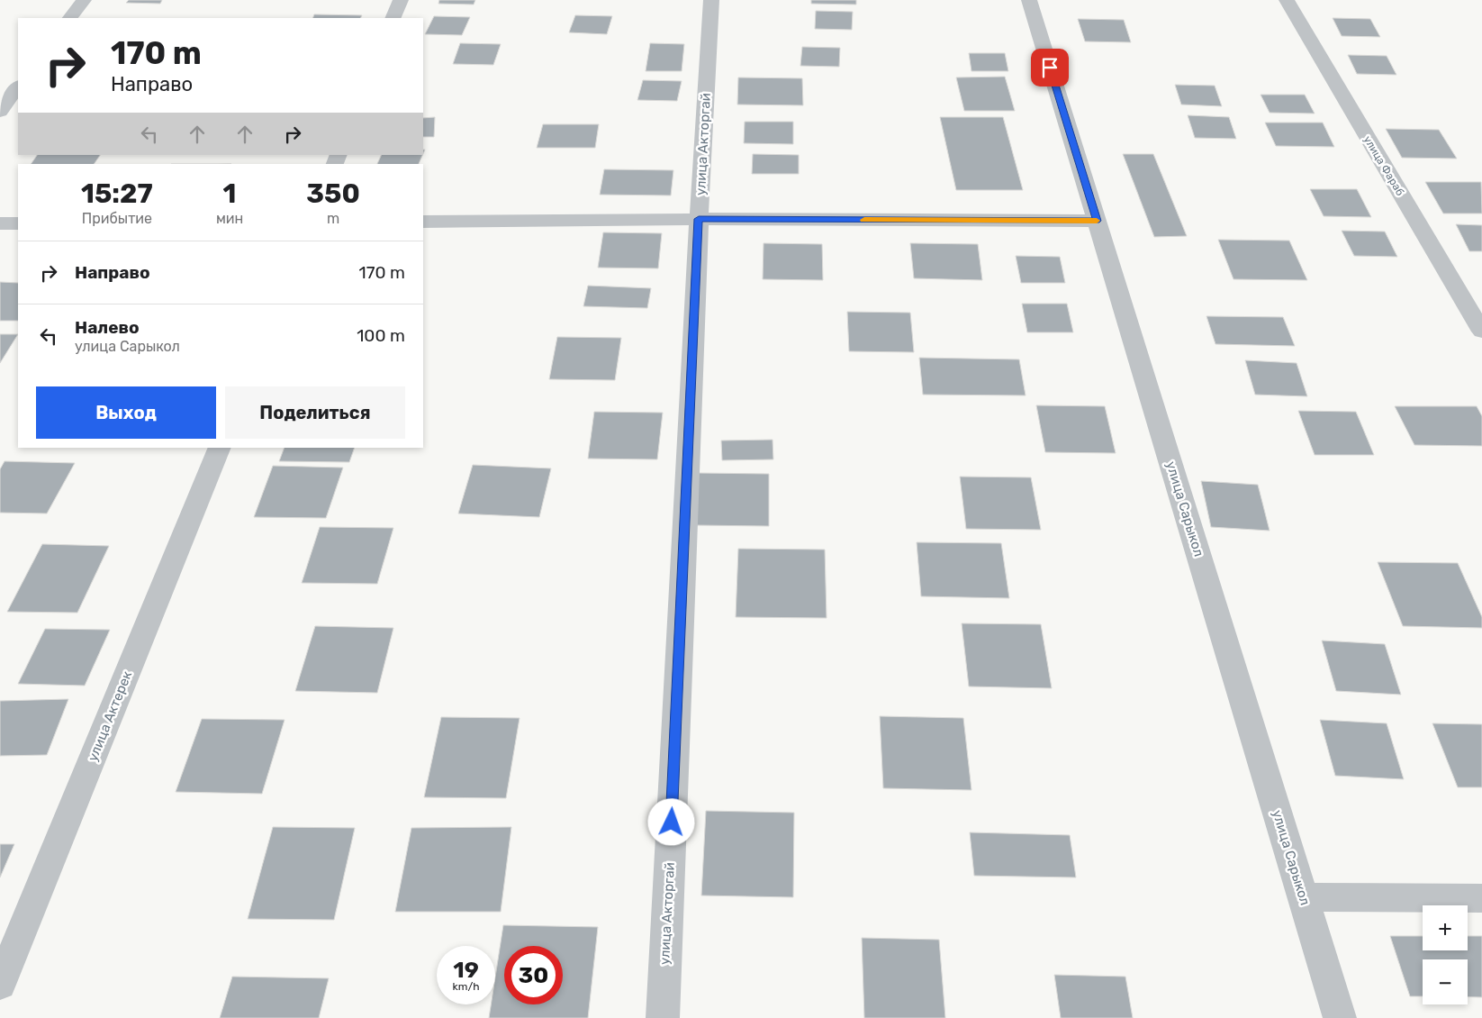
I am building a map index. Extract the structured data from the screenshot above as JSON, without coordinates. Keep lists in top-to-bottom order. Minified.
{"streets":{"street":["улица Акторгай","улица Фараб","улица Сарыкол","улица Актерек"]},"page":{"turn":["170 m","Направо"],"eta":["15:27","Прибытие","1","мин","350","m"],"list":[{"name":"Направо","value":"170 m"},{"name":"Налево","note":"улица Сарыкол","value":"100 m"}],"buttons":["Выход","Поделиться"],"map_buttons":["+","−"],"speed":"19 km/h","limit":"30"}}
